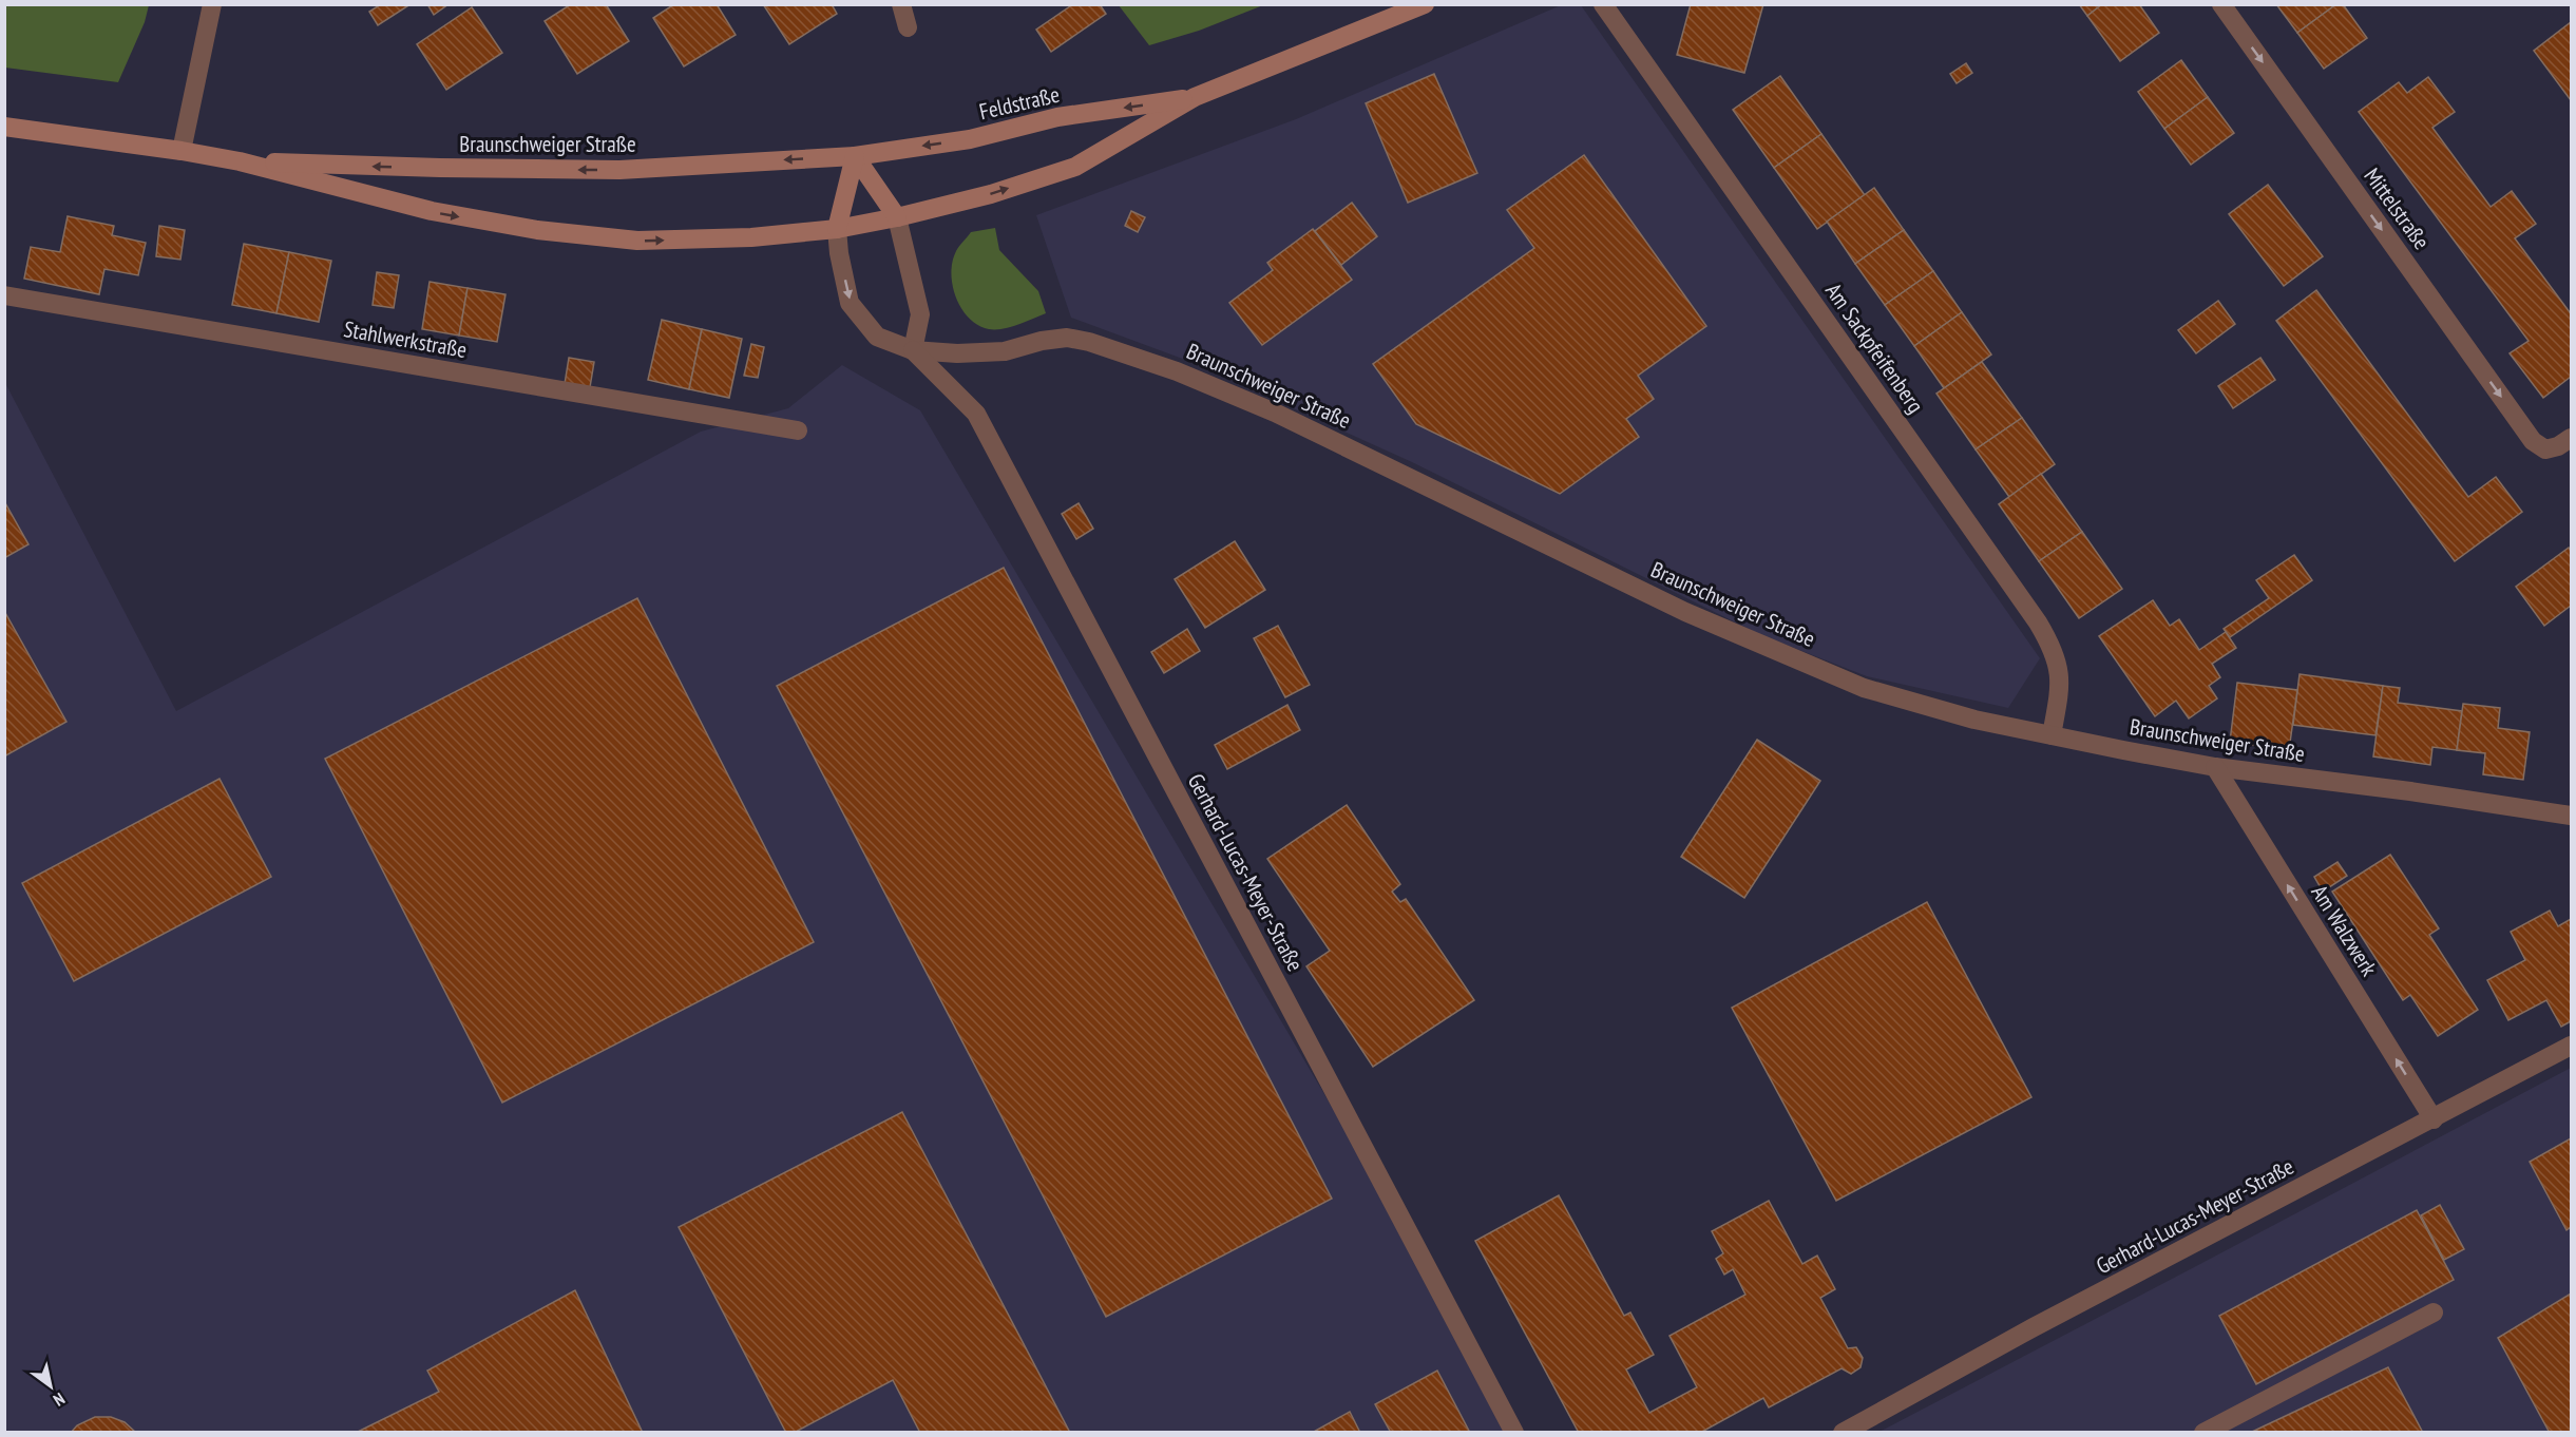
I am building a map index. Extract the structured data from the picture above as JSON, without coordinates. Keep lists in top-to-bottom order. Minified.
{"streets":{"street":["Feldstraße","Braunschweiger Straße","Mittelstraße","Stahlwerkstraße","Am Sackpfeifenberg","Gerhard-Lucas-Meyer-Straße","Am Walzwerk"]},"crossings":[["Feldstraße","Braunschweiger Straße"],["Braunschweiger Straße","Am Sackpfeifenberg"],["Braunschweiger Straße","Gerhard-Lucas-Meyer-Straße"],["Braunschweiger Straße","Am Walzwerk"],["Gerhard-Lucas-Meyer-Straße","Am Walzwerk"]],"one_way":["Mittelstraße","Am Walzwerk"],"north":"bottom right"}
